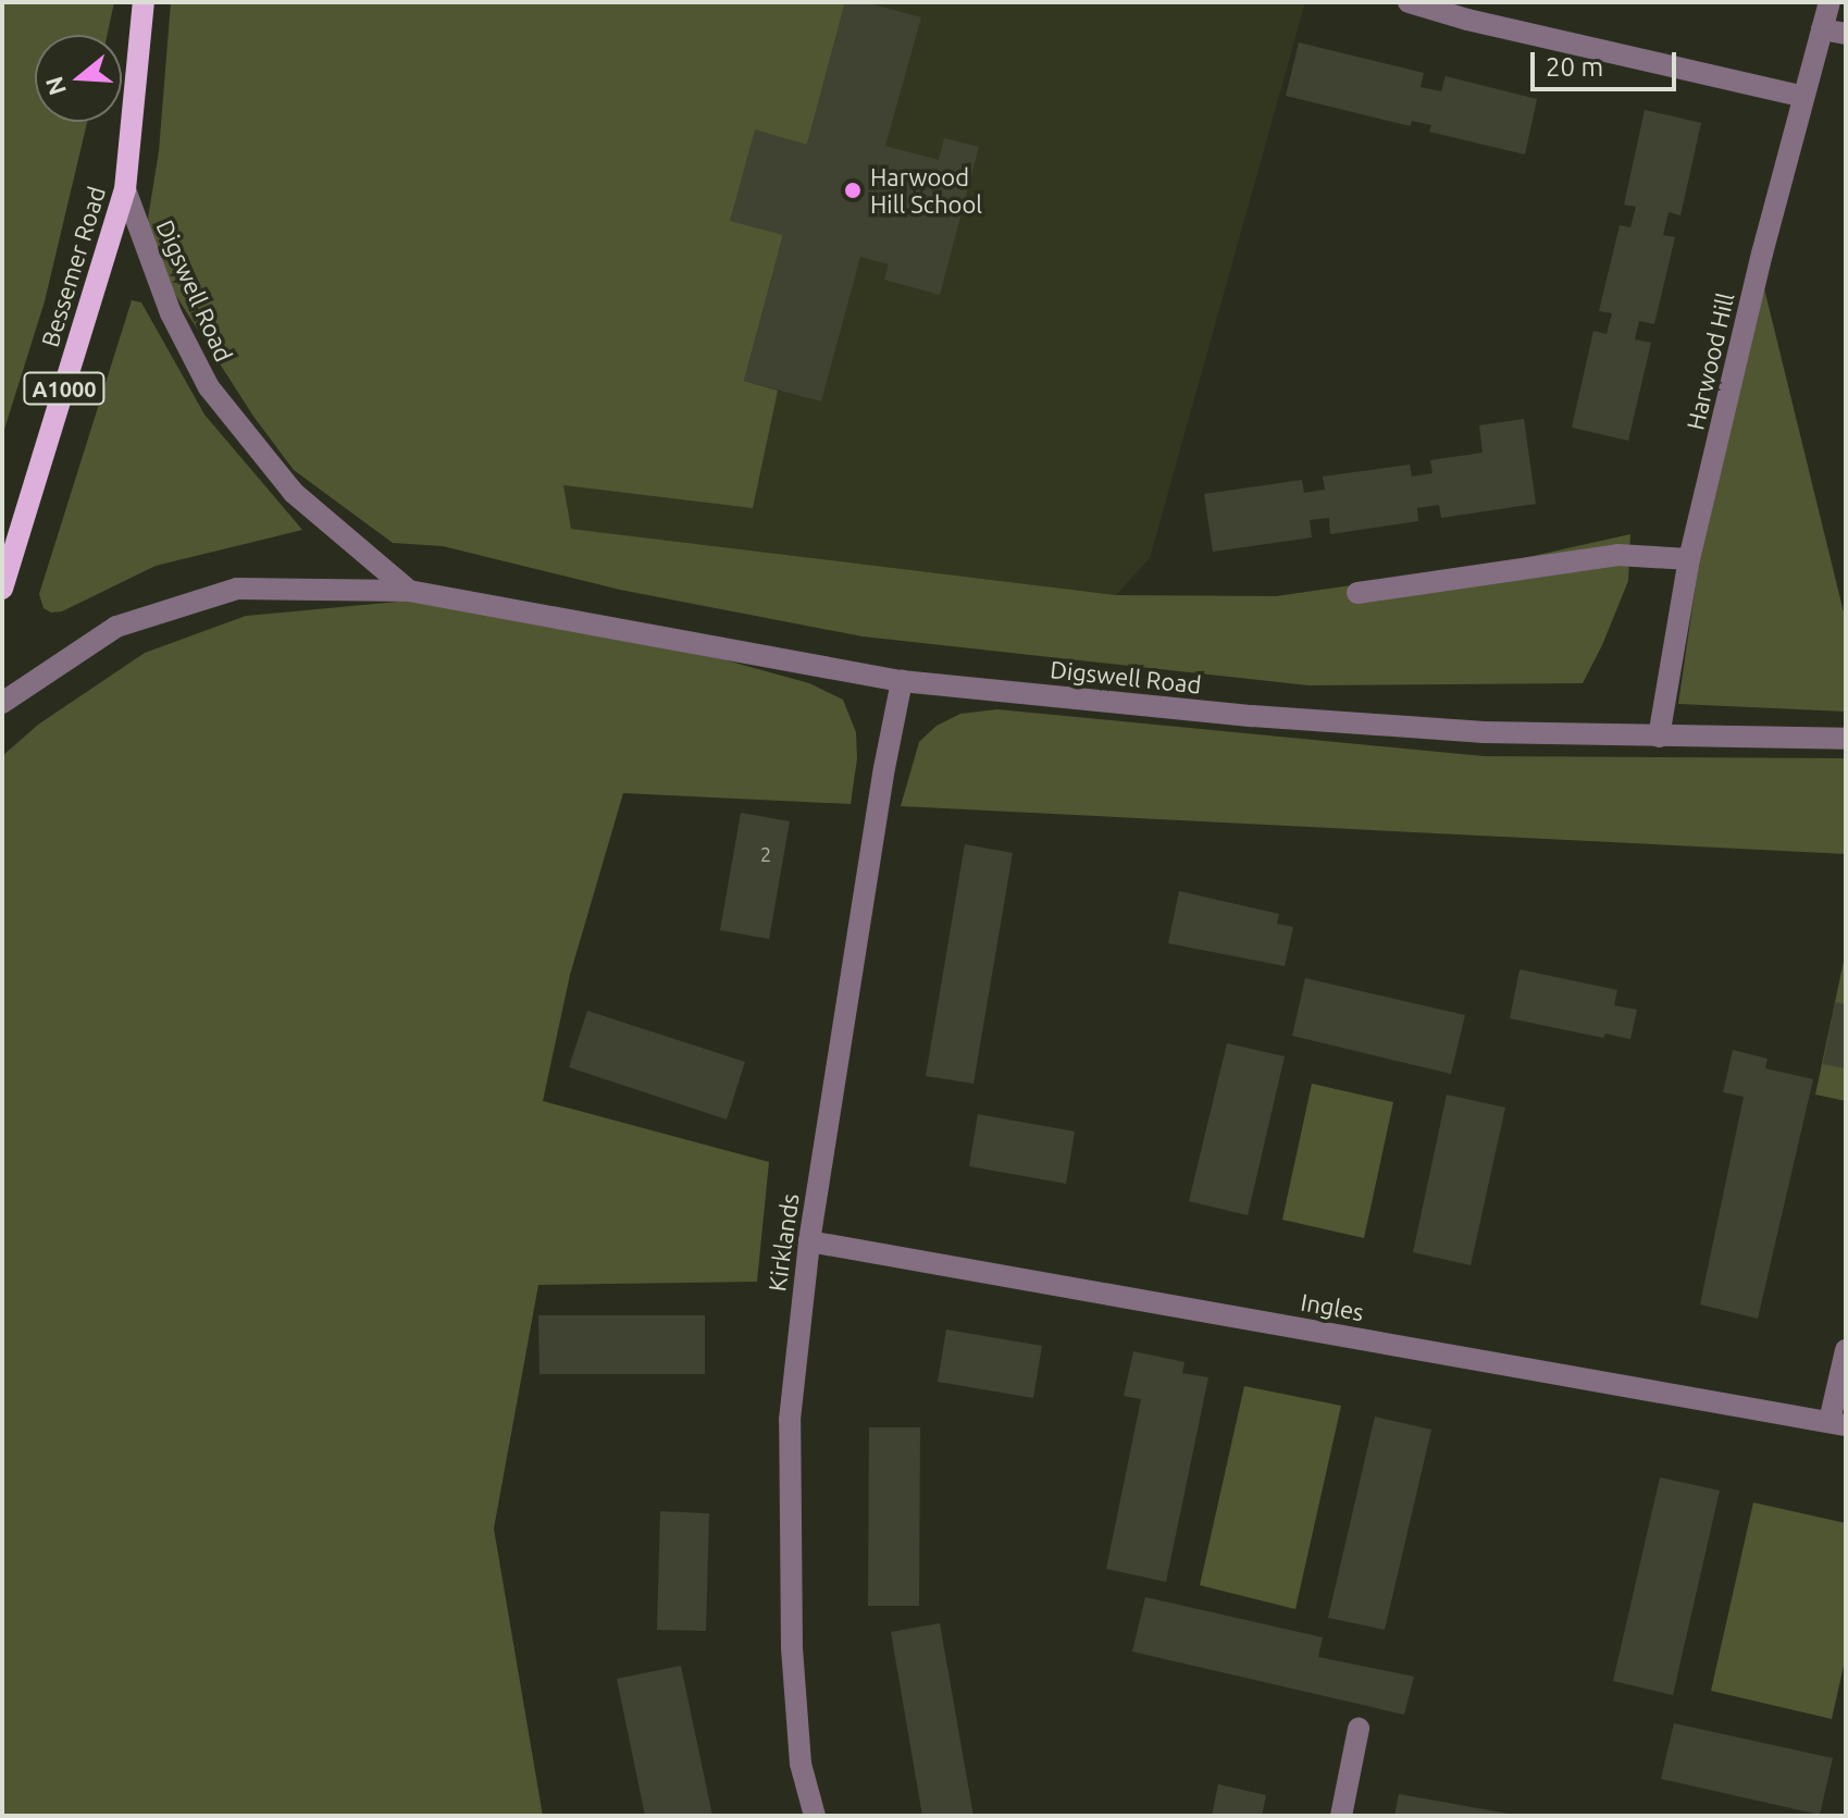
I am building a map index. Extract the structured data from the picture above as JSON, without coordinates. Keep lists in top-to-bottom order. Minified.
{"streets":{"main road":["Bessemer Road","A1000"],"street":["Digswell Road","Harwood Hill","Kirklands","Ingles"]},"crossings":[["Bessemer Road","Digswell Road"],["Digswell Road","Harwood Hill"],["Digswell Road","Kirklands"],["Kirklands","Ingles"]],"places":["Harwood Hill School"],"house_numbers":["2"],"scale_bar":"20 m","north":"left"}
